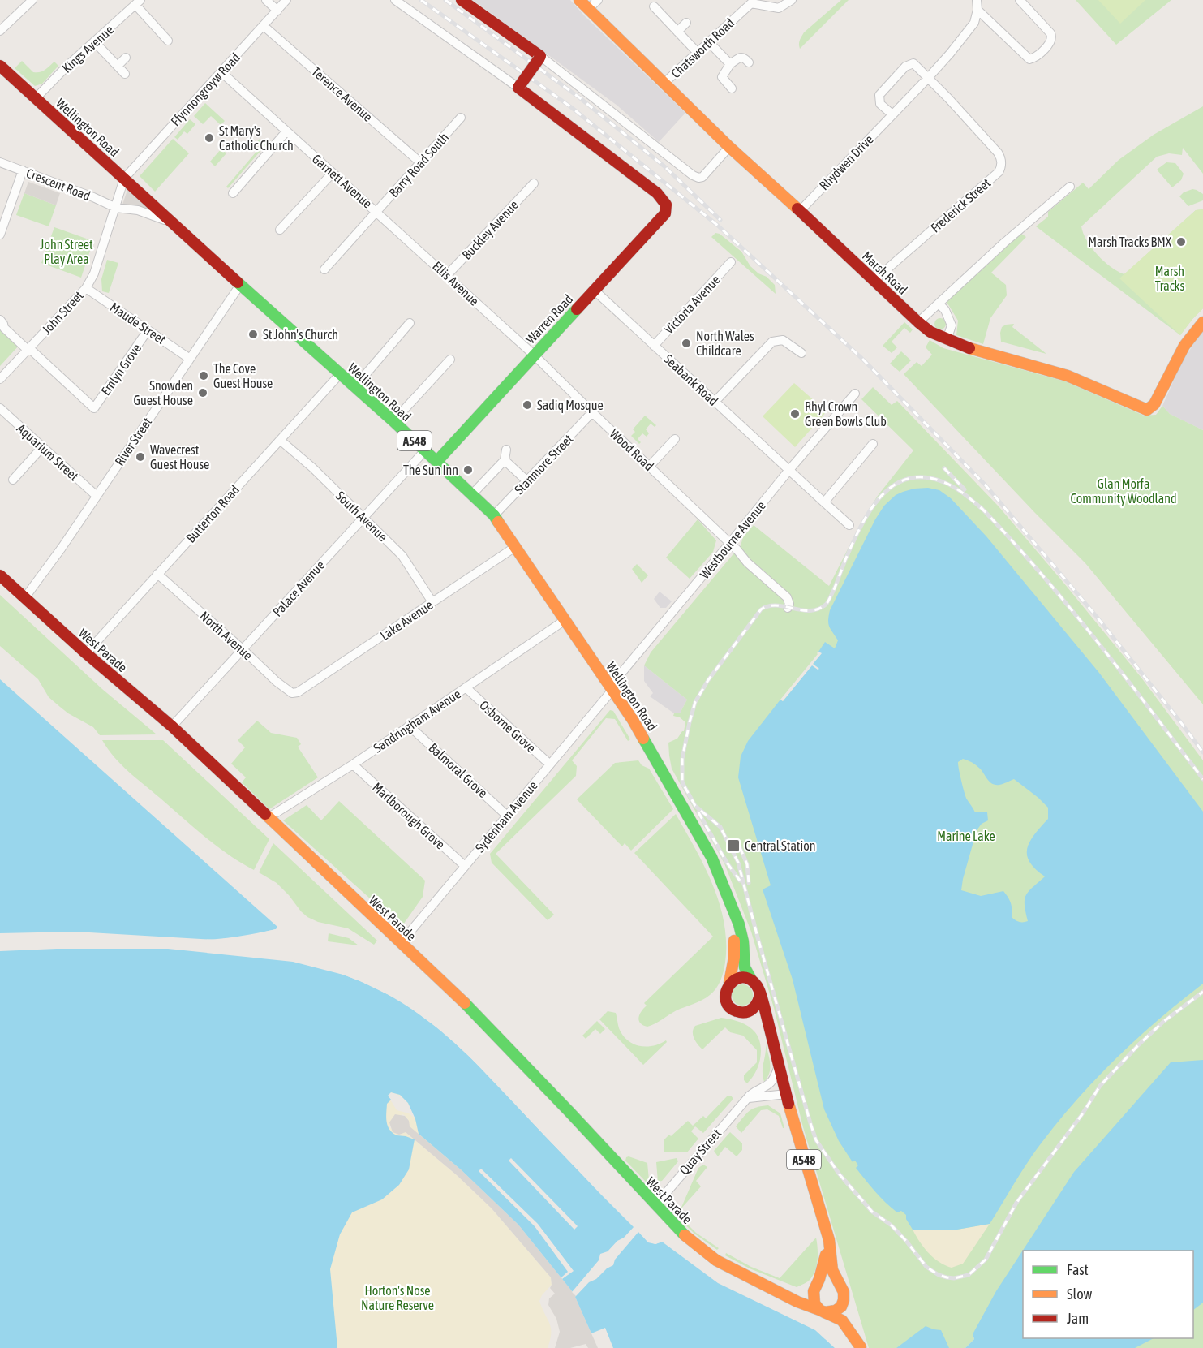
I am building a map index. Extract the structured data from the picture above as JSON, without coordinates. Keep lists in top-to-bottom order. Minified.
{"streets":{"main road":["Wellington Road","Marsh Road","Warren Road","A548","West Parade"],"street":["Chatsworth Road","Kings Avenue","Ffynnongroyw Road","Terence Avenue","Rhydwen Drive","Barry Road South","Garnett Avenue","Crescent Road","Frederick Street","Buckley Avenue","Ellis Avenue","Victoria Avenue","John Street","Maude Street","Emlyn Grove","Seabank Road","River Street","Wood Road","Aquarium Street","Stanmore Street","Butterton Road","South Avenue","Westbourne Avenue","Palace Avenue","Lake Avenue","North Avenue","Sandringham Avenue","Osborne Grove","Balmoral Grove","Marlborough Grove","Sydenham Avenue","Quay Street"]},"crossings":[["Chatsworth Road","Marsh Road"],["Kings Avenue","Wellington Road"],["Ffynnongroyw Road","Terence Avenue"],["Ffynnongroyw Road","Wellington Road"],["Ffynnongroyw Road","Garnett Avenue"],["Ffynnongroyw Road","John Street"],["Terence Avenue","Barry Road South"],["Wellington Road","Crescent Road"],["Wellington Road","John Street"],["Wellington Road","Warren Road"],["Wellington Road","A548"],["Wellington Road","River Street"],["Wellington Road","Stanmore Street"],["Wellington Road","Butterton Road"],["Wellington Road","Westbourne Avenue"],["Wellington Road","Palace Avenue"],["Wellington Road","Lake Avenue"],["Wellington Road","Sandringham Avenue"],["Wellington Road","Sydenham Avenue"],["Rhydwen Drive","Frederick Street"],["Rhydwen Drive","Marsh Road"],["Barry Road South","Garnett Avenue"],["Barry Road South","Ellis Avenue"],["Garnett Avenue","Ellis Avenue"],["Crescent Road","John Street"],["Frederick Street","Marsh Road"],["Buckley Avenue","Ellis Avenue"],["Ellis Avenue","Warren Road"],["Ellis Avenue","Wood Road"],["Victoria Avenue","Seabank Road"],["John Street","Maude Street"],["John Street","Emlyn Grove"],["Warren Road","Seabank Road"],["Warren Road","Wood Road"],["Maude Street","Emlyn Grove"],["Maude Street","River Street"],["Seabank Road","Westbourne Avenue"],["A548","West Parade"],["A548","Quay Street"],["River Street","Aquarium Street"],["River Street","West Parade"],["Wood Road","Stanmore Street"],["Wood Road","Westbourne Avenue"],["Butterton Road","South Avenue"],["Butterton Road","North Avenue"],["Butterton Road","West Parade"],["South Avenue","Palace Avenue"],["South Avenue","Lake Avenue"],["Westbourne Avenue","Sydenham Avenue"],["Palace Avenue","North Avenue"],["Palace Avenue","West Parade"],["Lake Avenue","North Avenue"],["West Parade","Sandringham Avenue"],["West Parade","Sydenham Avenue"],["West Parade","Quay Street"],["Sandringham Avenue","Osborne Grove"],["Sandringham Avenue","Balmoral Grove"],["Sandringham Avenue","Marlborough Grove"],["Osborne Grove","Sydenham Avenue"],["Balmoral Grove","Sydenham Avenue"],["Marlborough Grove","Sydenham Avenue"]],"parks":["John Street Play Area","Marsh Tracks","Glan Morfa Community Woodland","Marine Lake","Horton's Nose Nature Reserve"],"places":{"other":["St Mary's Catholic Church","Marsh Tracks BMX","St John's Church","North Wales Childcare","The Cove Guest House","Snowden Guest House","Sadiq Mosque","Rhyl Crown Green Bowls Club","Wavecrest Guest House","The Sun Inn"],"transit":["Central Station"]},"legend":["Fast","Slow","Jam"]}
